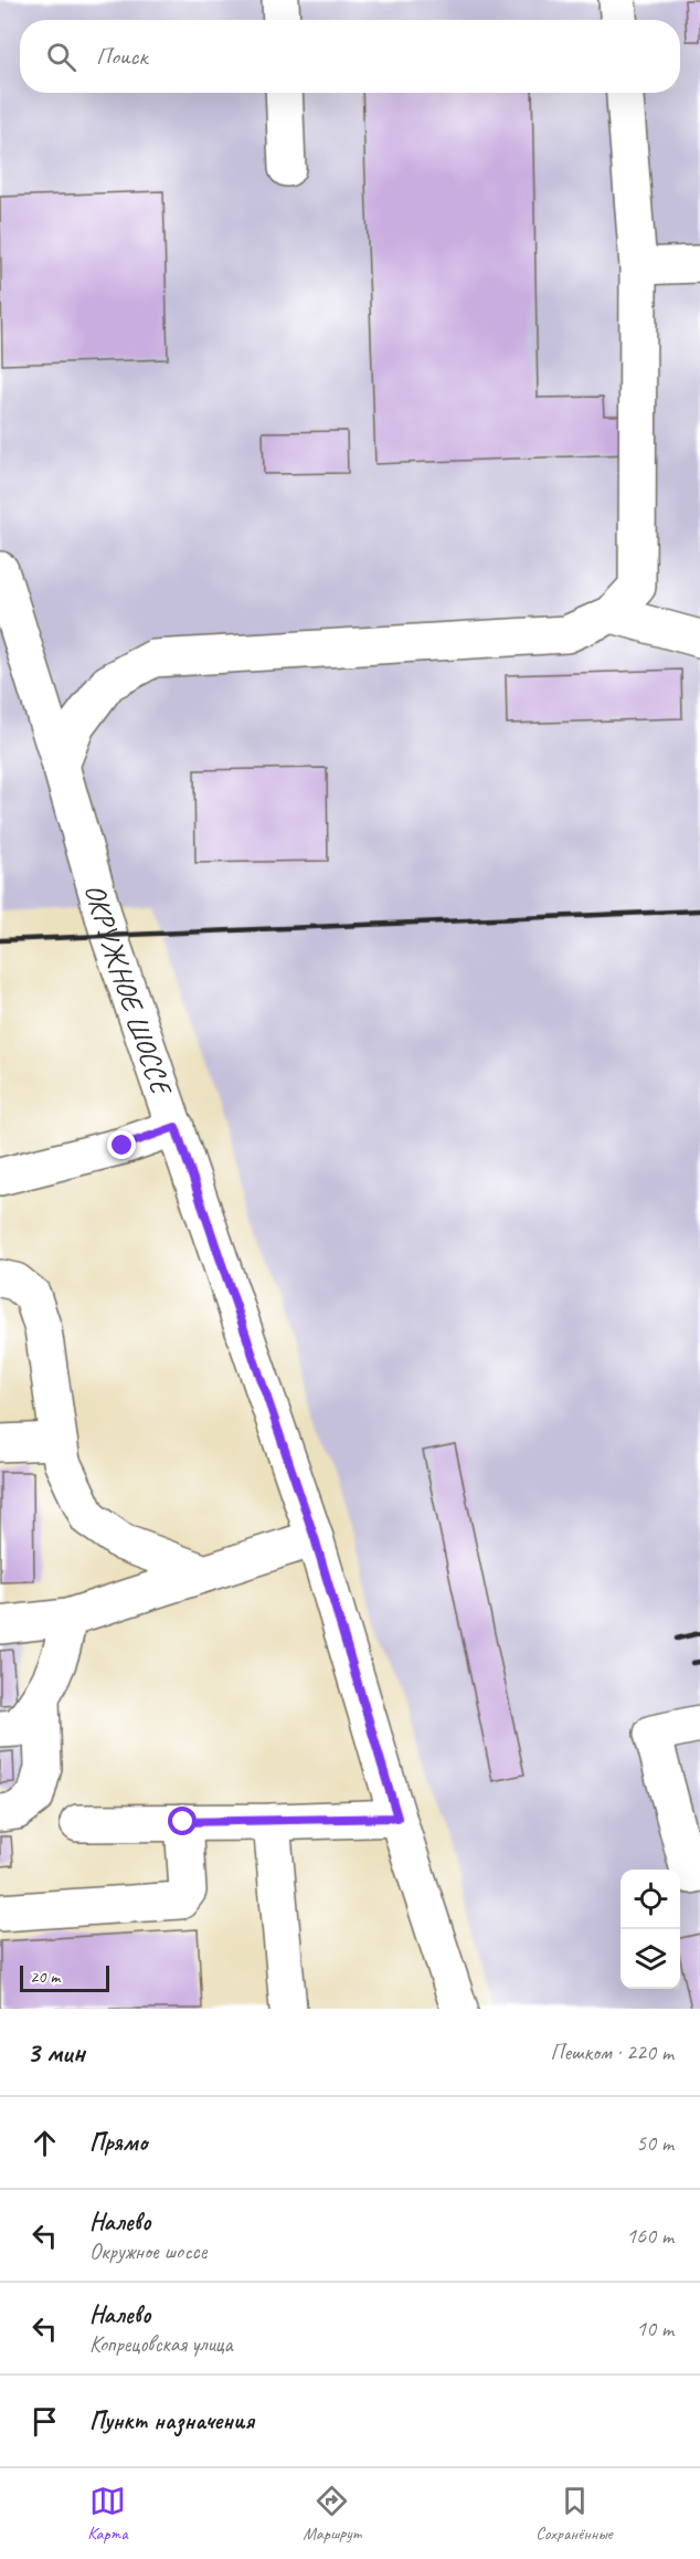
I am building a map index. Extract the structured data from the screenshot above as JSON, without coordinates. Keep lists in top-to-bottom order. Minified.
{"streets":{"street":["ОКРУЖНОЕ ШОССЕ"]},"scale_bar":"20 m","page":{"search":"Поиск","scale":"20 m","heading":["3 мин","Пешком · 220 m"],"list":[["Прямо","50 m"],["Налево","Окружное шоссе","160 m"],["Налево","Копрецовская улица","10 m"],"Пункт назначения"],"nav":["Карта","Маршрут","Сохранённые"]}}
